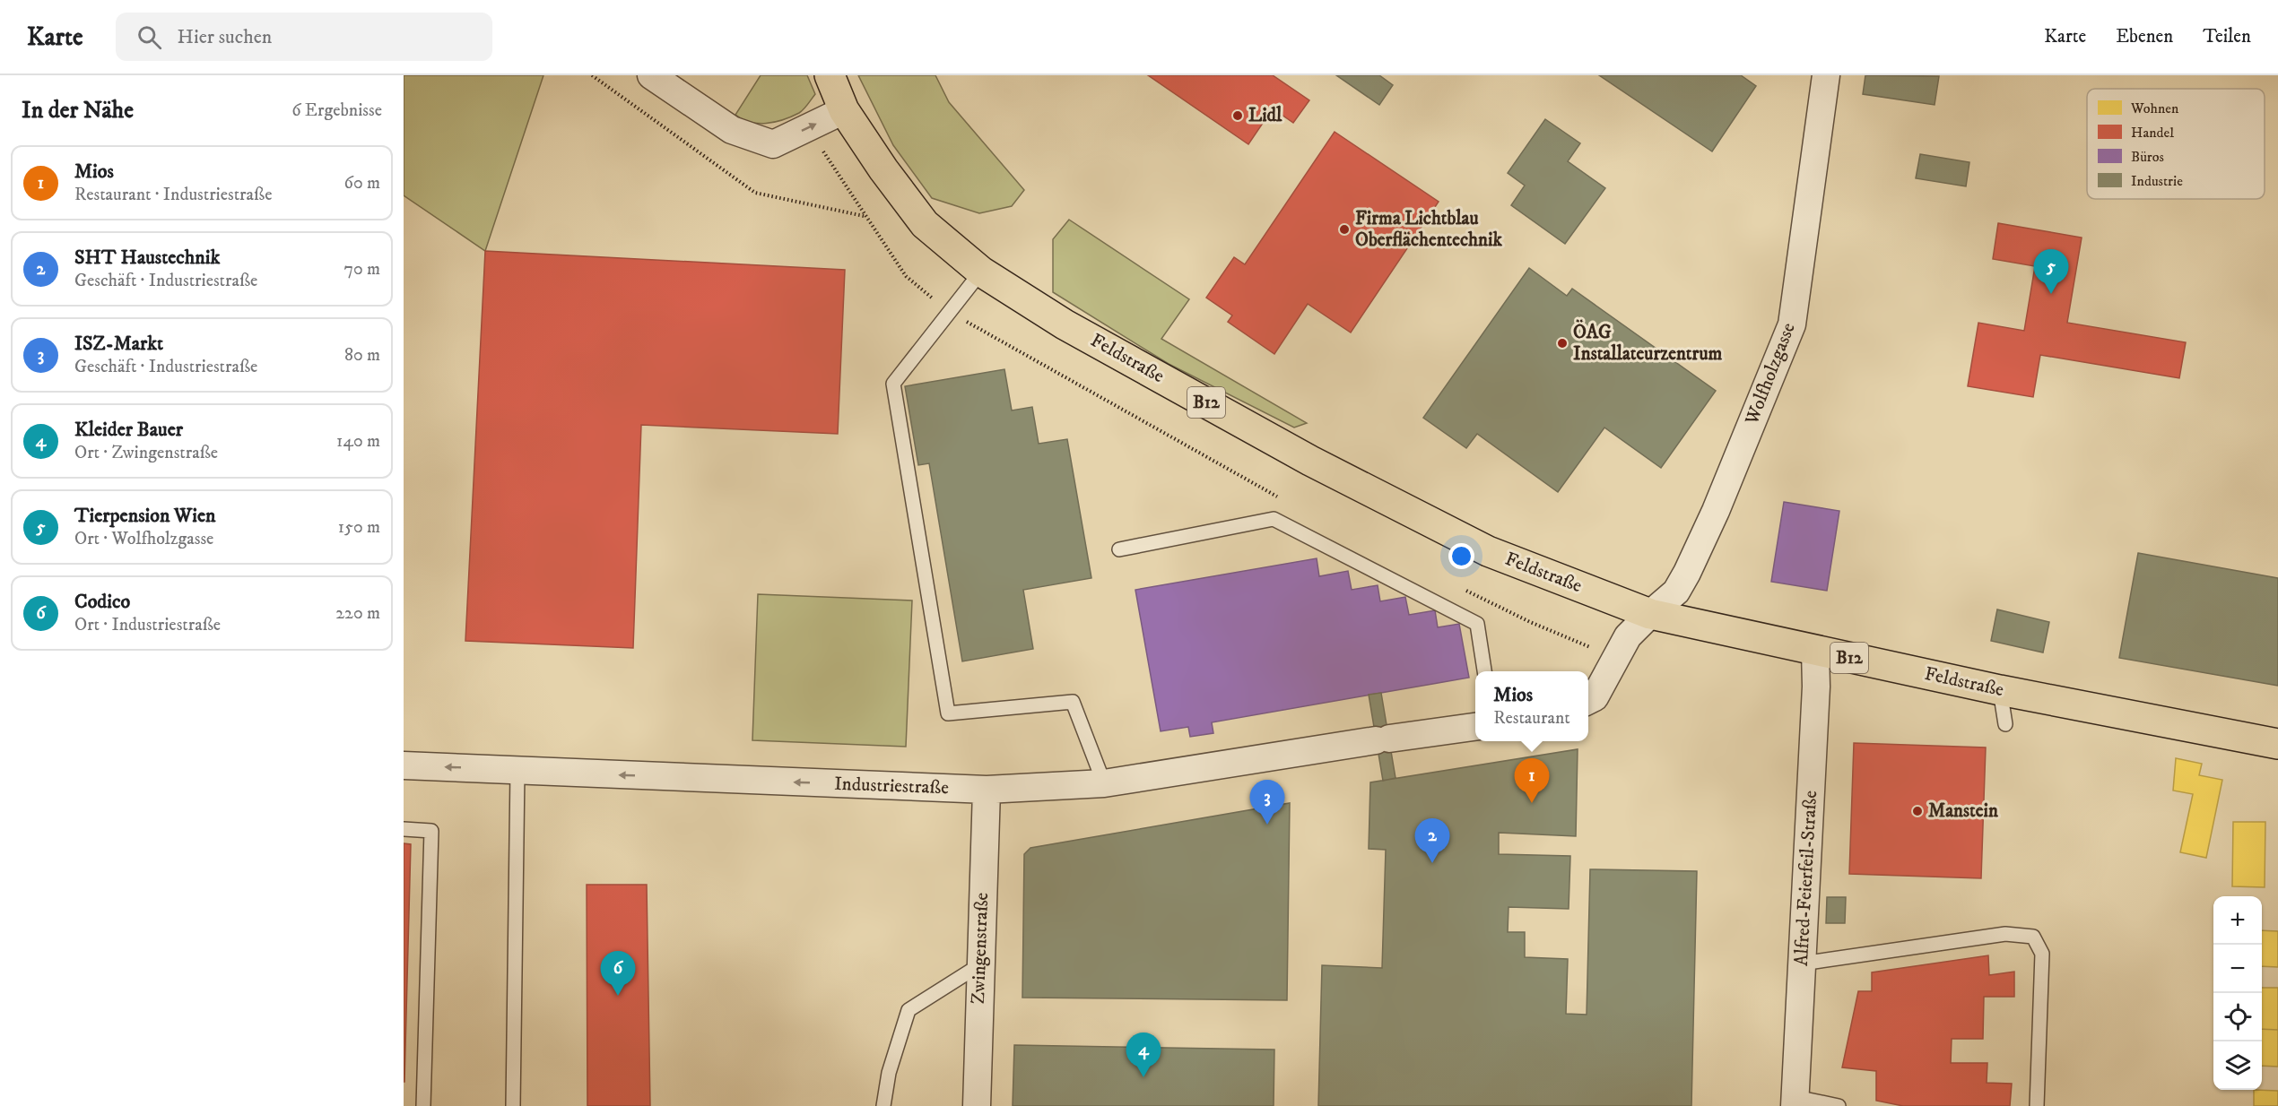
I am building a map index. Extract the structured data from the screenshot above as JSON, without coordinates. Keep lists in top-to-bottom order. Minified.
{"streets":{"main road":["Feldstraße","B12"],"street":["Wolfholzgasse","Industriestraße","Alfred-Feierfeil-Straße","Zwingenstraße"]},"crossings":[["Feldstraße","Wolfholzgasse"],["Feldstraße","B12"],["Feldstraße","Alfred-Feierfeil-Straße"],["Industriestraße","Zwingenstraße"]],"one_way":["Industriestraße"],"places":["Lidl","Firma Lichtblau Oberflächentechnik","ÖAG Installateurzentrum","Manstein"],"legend":["Wohnen","Handel","Büros","Industrie"],"page":{"header":"Karte","search":"Hier suchen","nav":["Karte","Ebenen","Teilen"],"heading":["In der Nähe","6 Ergebnisse"],"list":[{"mark":"1","name":"Mios","note":"Restaurant · Industriestraße","value":"60 m"},{"mark":"2","name":"SHT Haustechnik","note":"Geschäft · Industriestraße","value":"70 m"},{"mark":"3","name":"ISZ-Markt","note":"Geschäft · Industriestraße","value":"80 m"},{"mark":"4","name":"Kleider Bauer","note":"Ort · Zwingenstraße","value":"140 m"},{"mark":"5","name":"Tierpension Wien","note":"Ort · Wolfholzgasse","value":"150 m"},{"mark":"6","name":"Codico","note":"Ort · Industriestraße","value":"220 m"}],"pins":["5","1","3","2","6","4"],"popup":["Mios","Restaurant"],"map_buttons":["+","−"]}}
